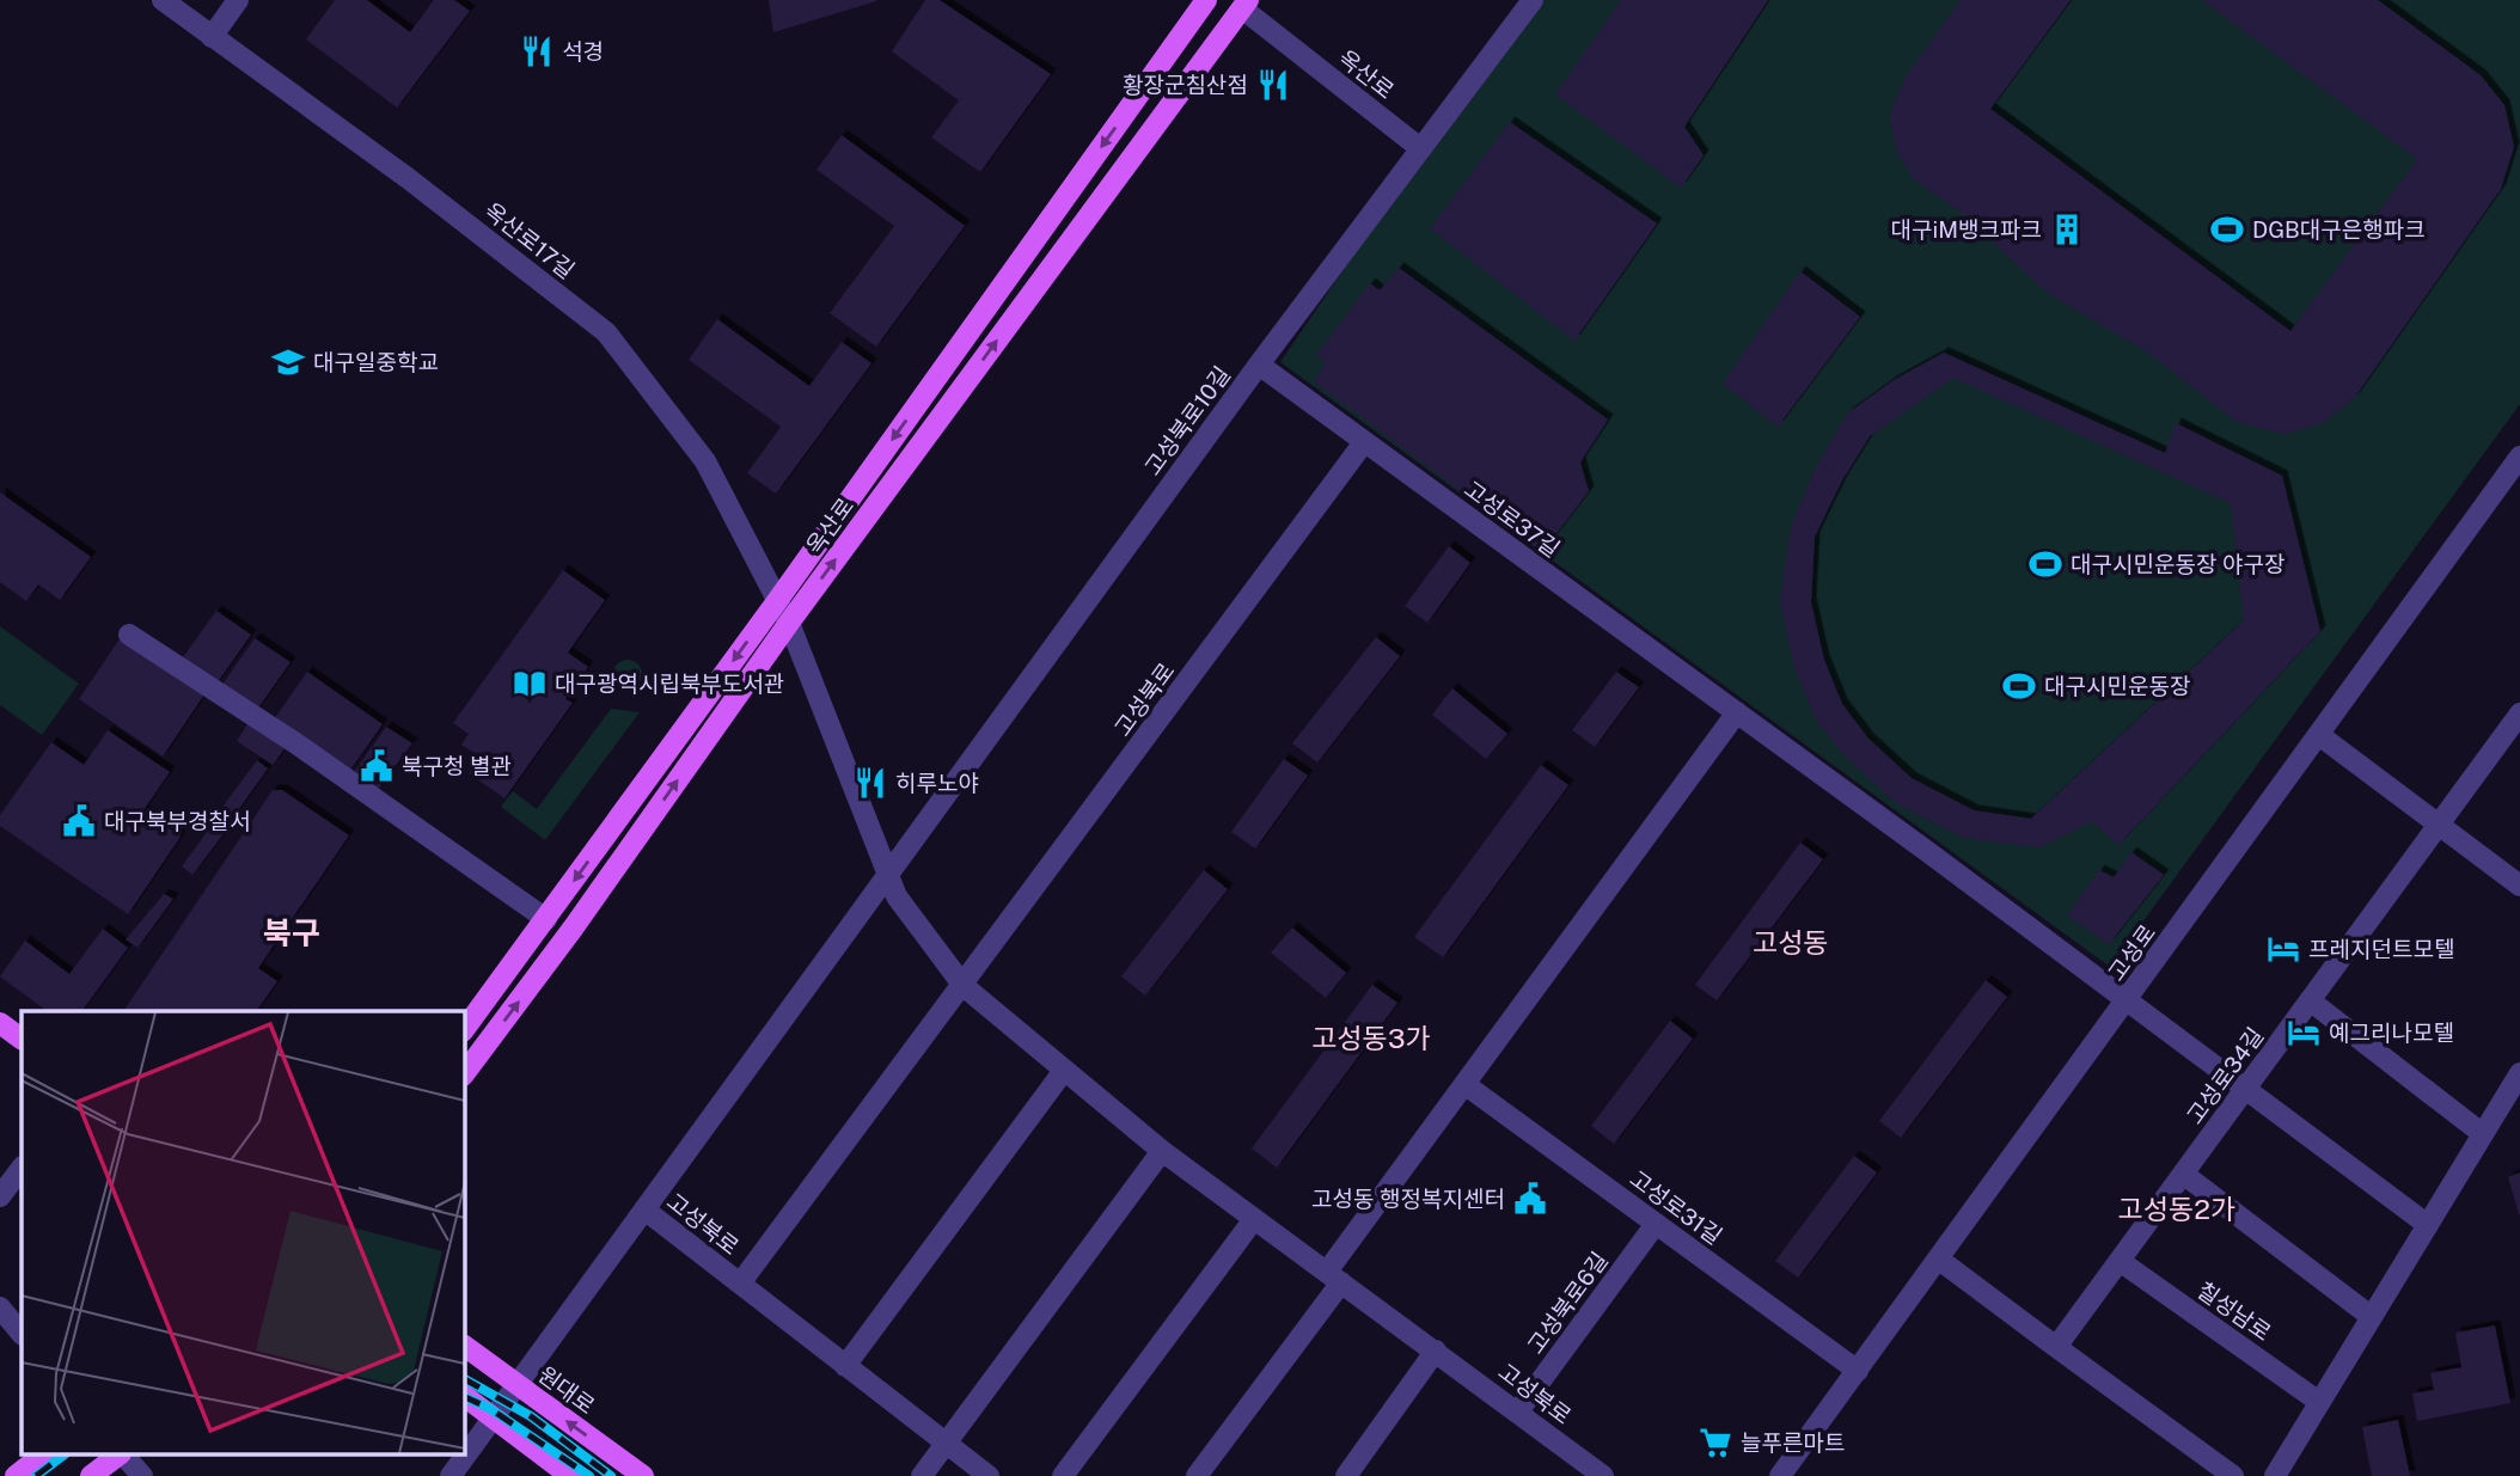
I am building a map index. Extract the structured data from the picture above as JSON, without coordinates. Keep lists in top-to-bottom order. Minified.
{"streets":{"main road":["옥산로","원대로"],"street":["옥산로17길","고성북로10길","고성로37길","고성북로","고성로","고성로34길","고성로31길","고성북로6길","칠성남로"]},"crossings":[["옥산로","옥산로17길"],["옥산로","고성북로10길"],["옥산로","고성북로"],["옥산로17길","고성북로"],["고성북로10길","고성로37길"],["고성북로10길","고성북로"],["고성로37길","고성북로"],["고성로37길","고성로"],["고성로37길","고성로34길"],["고성북로","고성북로6길"],["고성로","고성로31길"],["고성로34길","칠성남로"],["고성로31길","고성북로6길"]],"districts":["북구","고성동","고성동3가","고성동2가"],"places":{"restaurant":["석경","황장군침산점","히루노야"],"building":["대구iM뱅크파크"],"sports":["DGB대구은행파크","대구시민운동장 야구장","대구시민운동장"],"school or university":["대구일중학교"],"library":["대구광역시립북부도서관"],"public building":["북구청 별관","대구북부경찰서","고성동 행정복지센터"],"hotel":["프레지던트모텔","예그리나모텔"],"supermarket":["늘푸른마트"]}}
